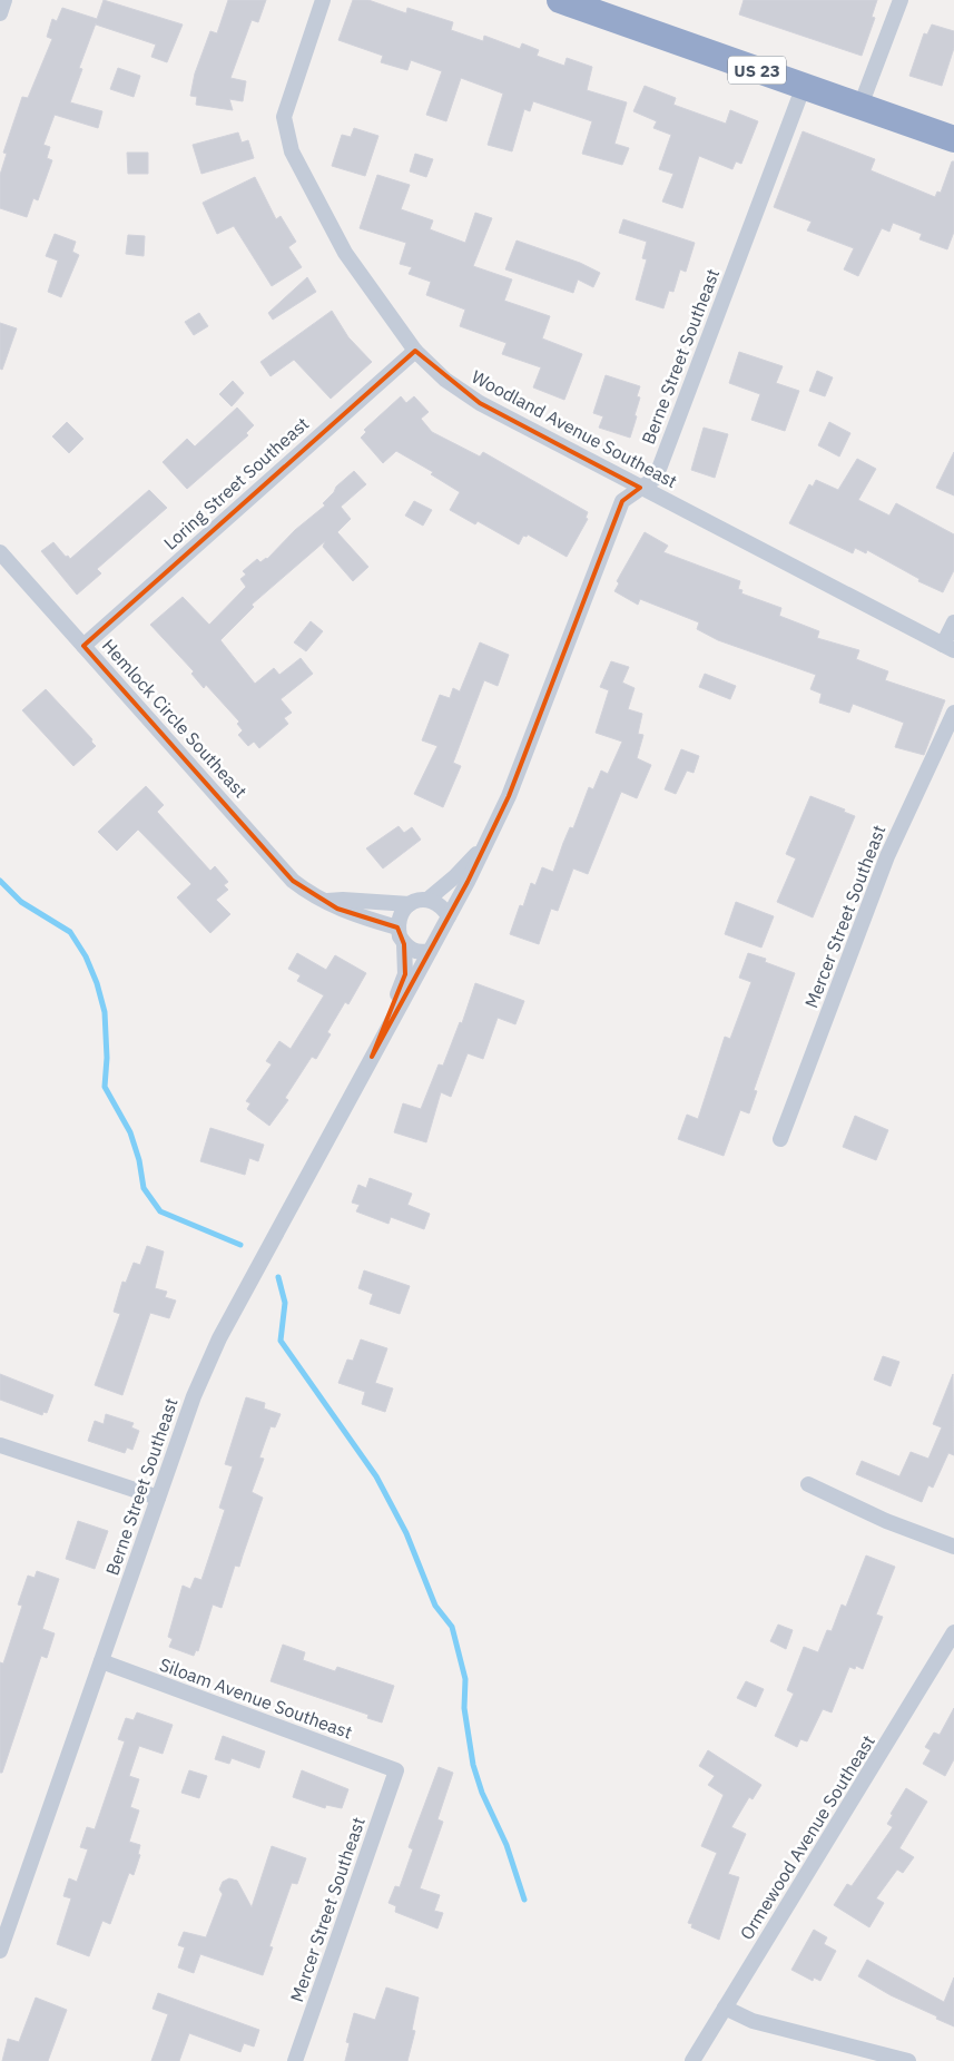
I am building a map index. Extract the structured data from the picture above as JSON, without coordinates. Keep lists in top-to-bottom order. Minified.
{"streets":{"highway":["US 23"],"street":["Berne Street Southeast","Woodland Avenue Southeast","Loring Street Southeast","Hemlock Circle Southeast","Mercer Street Southeast","Siloam Avenue Southeast","Ormewood Avenue Southeast"]},"crossings":[["US 23","Berne Street Southeast"],["Berne Street Southeast","Woodland Avenue Southeast"],["Berne Street Southeast","Hemlock Circle Southeast"],["Berne Street Southeast","Siloam Avenue Southeast"],["Woodland Avenue Southeast","Loring Street Southeast"],["Loring Street Southeast","Hemlock Circle Southeast"],["Mercer Street Southeast","Siloam Avenue Southeast"]]}
